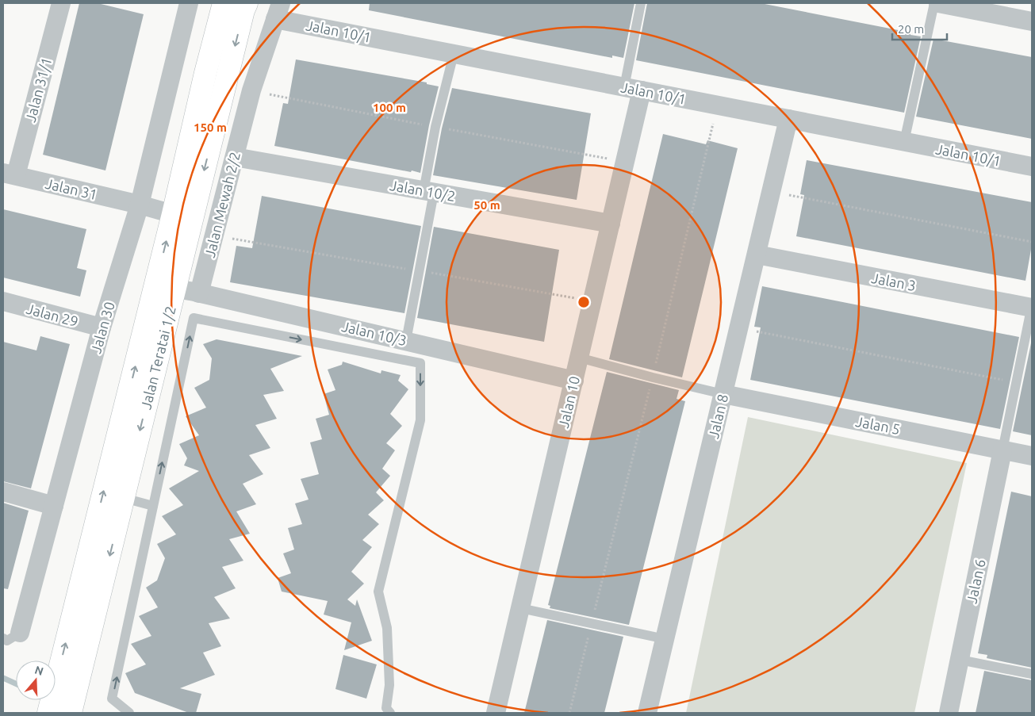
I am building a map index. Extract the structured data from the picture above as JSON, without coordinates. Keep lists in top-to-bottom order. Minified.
{"streets":{"main road":["Jalan Teratai 1/2"],"street":["Jalan 10/1","Jalan 31/1","Jalan 31","Jalan 10/2","Jalan Mewah 2/2","Jalan 3","Jalan 29","Jalan 30","Jalan 10/3","Jalan 10","Jalan 8","Jalan 5","Jalan 6"]},"crossings":[["Jalan 10/1","Jalan Mewah 2/2"],["Jalan 10/1","Jalan 10"],["Jalan 10/1","Jalan 8"],["Jalan 31/1","Jalan 31"],["Jalan 31","Jalan 30"],["Jalan 31","Jalan Teratai 1/2"],["Jalan 10/2","Jalan Mewah 2/2"],["Jalan 10/2","Jalan 10"],["Jalan Mewah 2/2","Jalan 10/3"],["Jalan 3","Jalan 8"],["Jalan 29","Jalan 30"],["Jalan 10/3","Jalan Teratai 1/2"],["Jalan 10/3","Jalan 10"],["Jalan 8","Jalan 5"],["Jalan 5","Jalan 6"]],"scale_bar":"20 m","north":"top","rings":["100 m","150 m","50 m"]}
